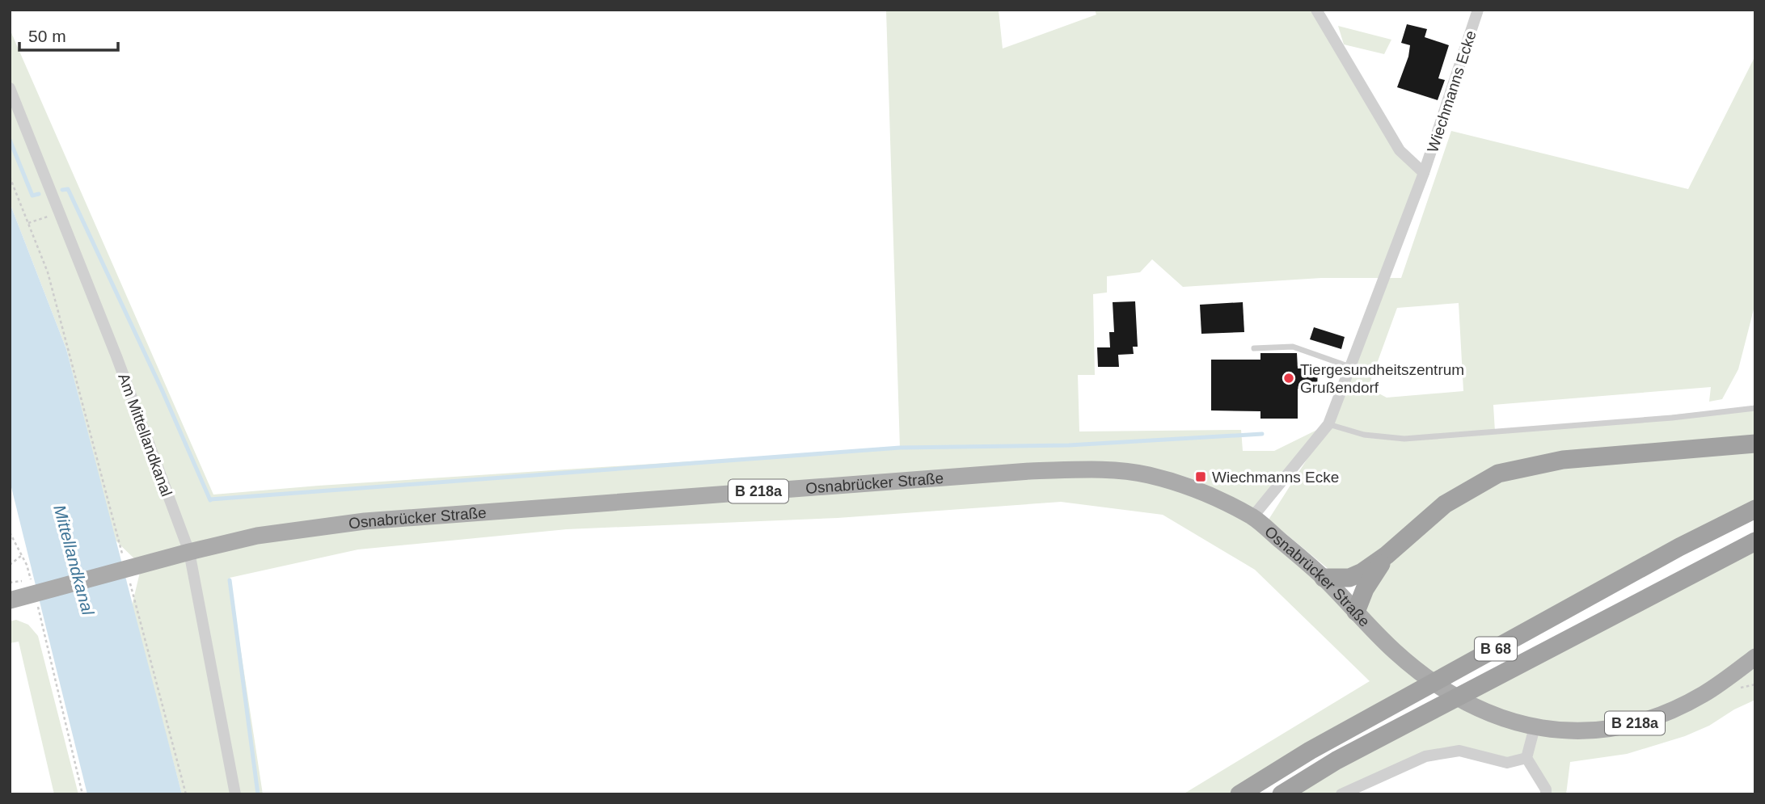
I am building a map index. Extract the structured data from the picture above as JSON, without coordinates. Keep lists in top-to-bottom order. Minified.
{"streets":{"highway":["B 68"],"main road":["Osnabrücker Straße","B 218a"],"street":["Wiechmanns Ecke","Am Mittellandkanal"]},"crossings":[["Wiechmanns Ecke","Osnabrücker Straße"],["Am Mittellandkanal","Osnabrücker Straße"],["Osnabrücker Straße","B 218a"]],"water":["Mittellandkanal"],"places":{"other":["Tiergesundheitszentrum Grußendorf"],"transit":["Wiechmanns Ecke"]},"scale_bar":"50 m"}
